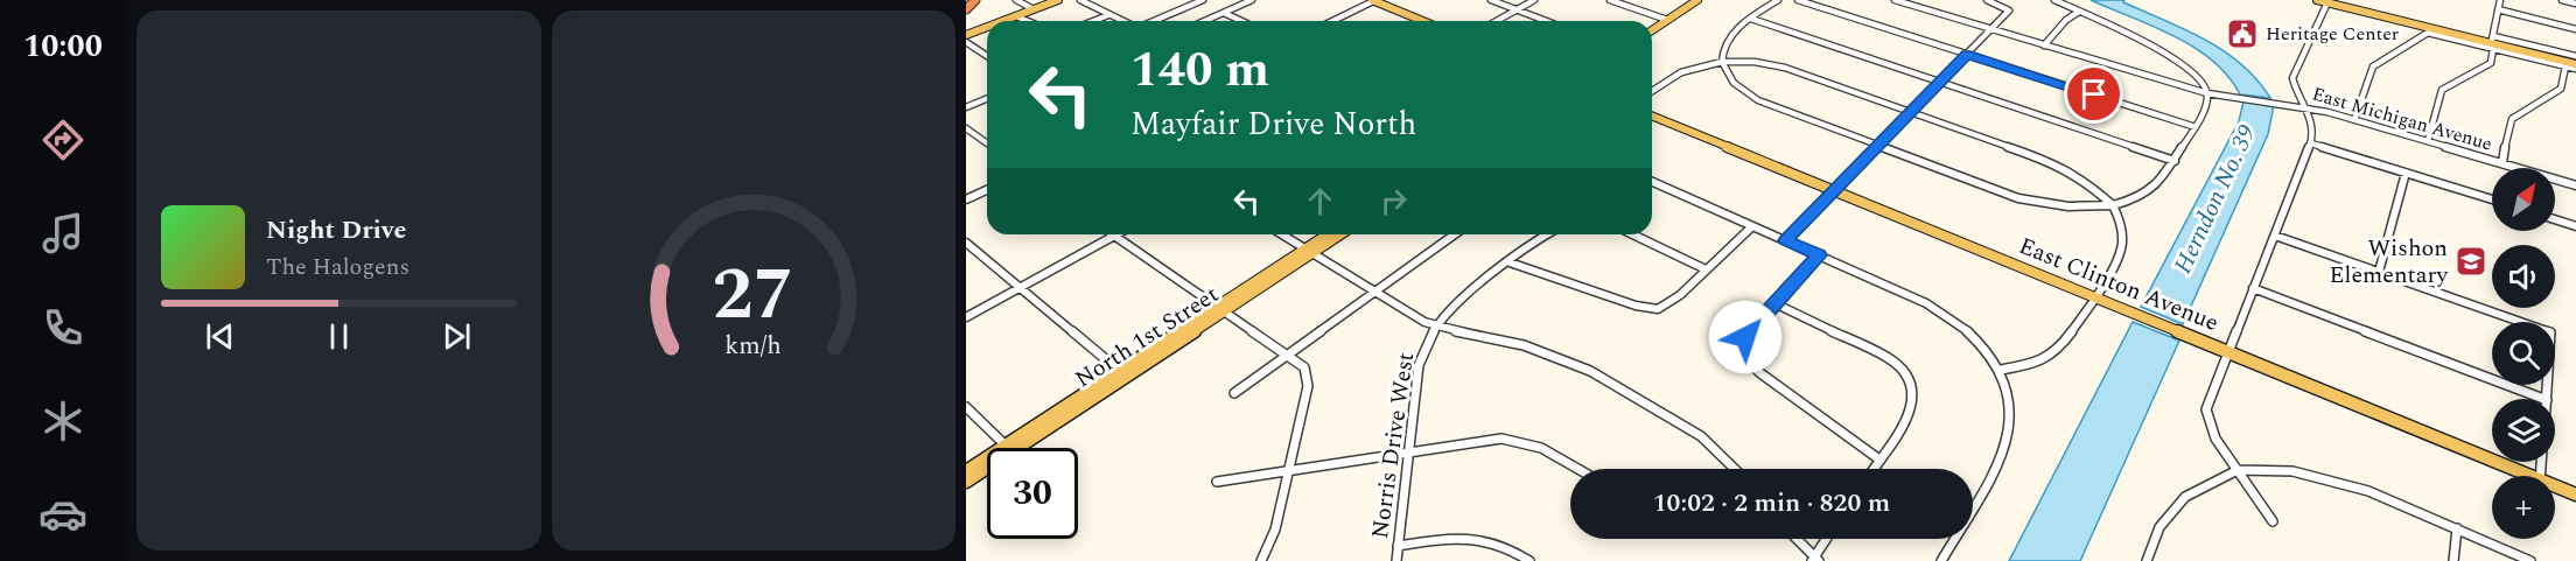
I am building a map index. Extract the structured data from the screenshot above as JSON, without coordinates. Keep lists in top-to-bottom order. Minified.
{"streets":{"main road":["East Clinton Avenue","North 1st Street"],"street":["East Michigan Avenue","Norris Drive West"]},"water":["Herndon No. 39"],"places":{"public building":["Heritage Center"],"school or university":["Wishon Elementary"]},"north":"top right","page":{"tabs":"10:00","turn":["140 m","Mayfair Drive North"],"map_buttons":"+","song":["Night Drive","The Halogens"],"limit":"30","trip":"10:02 · 2 min · 820 m","gauge":["27","km/h"]}}
